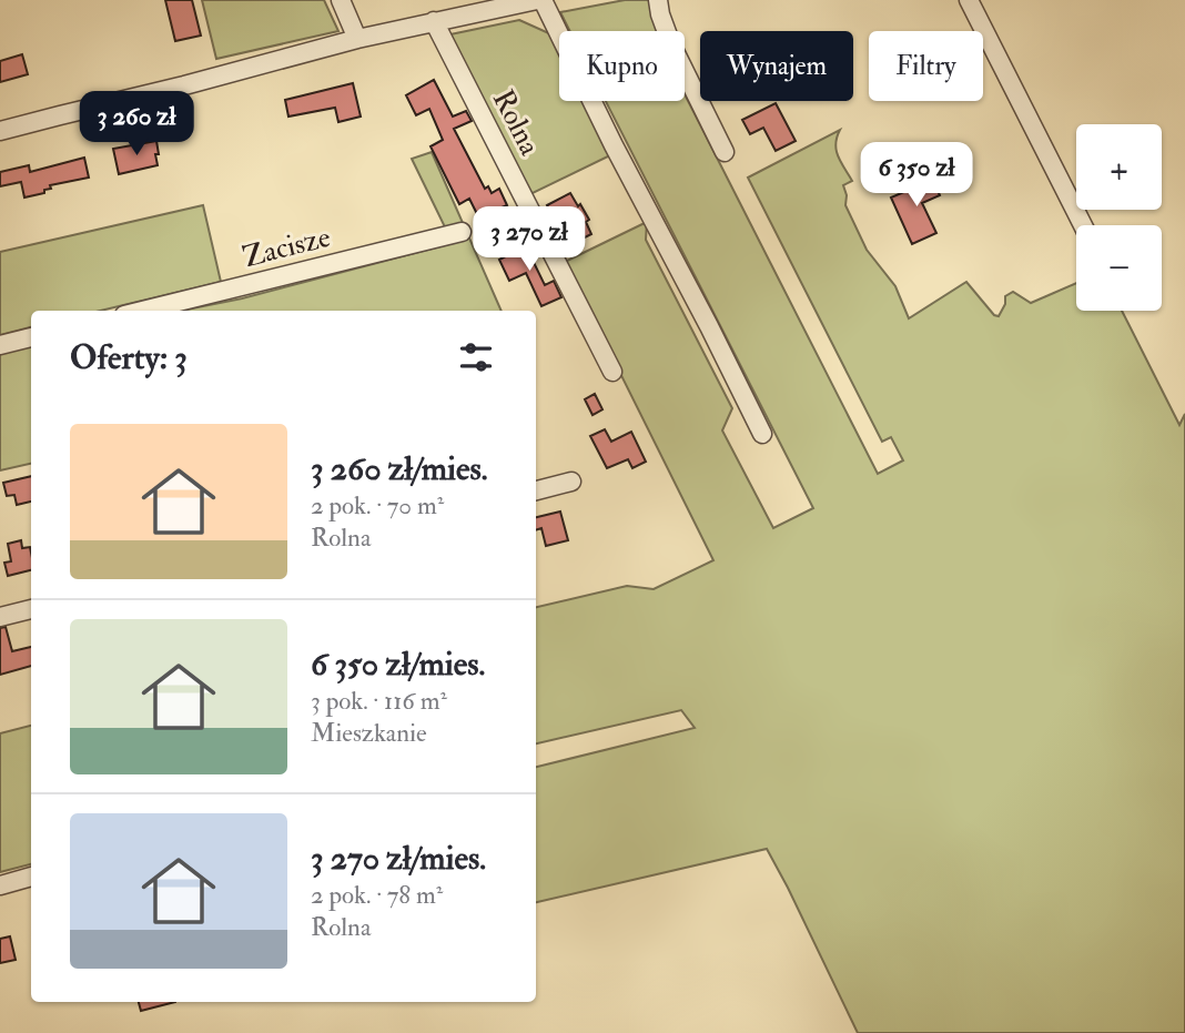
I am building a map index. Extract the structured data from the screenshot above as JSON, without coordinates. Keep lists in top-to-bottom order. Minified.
{"streets":{"street":["Rolna","Zacisze"]},"page":{"chip":["Kupno","Wynajem","Filtry"],"price":["3 260 zł","6 350 zł","3 270 zł"],"map_buttons":["+","−"],"heading":"Oferty: 3","list":[{"name":"3 260 zł/mies.","note":"2 pok. · 70 m² · Rolna"},{"name":"6 350 zł/mies.","note":"3 pok. · 116 m² · Mieszkanie"},{"name":"3 270 zł/mies.","note":"2 pok. · 78 m² · Rolna"}]}}
